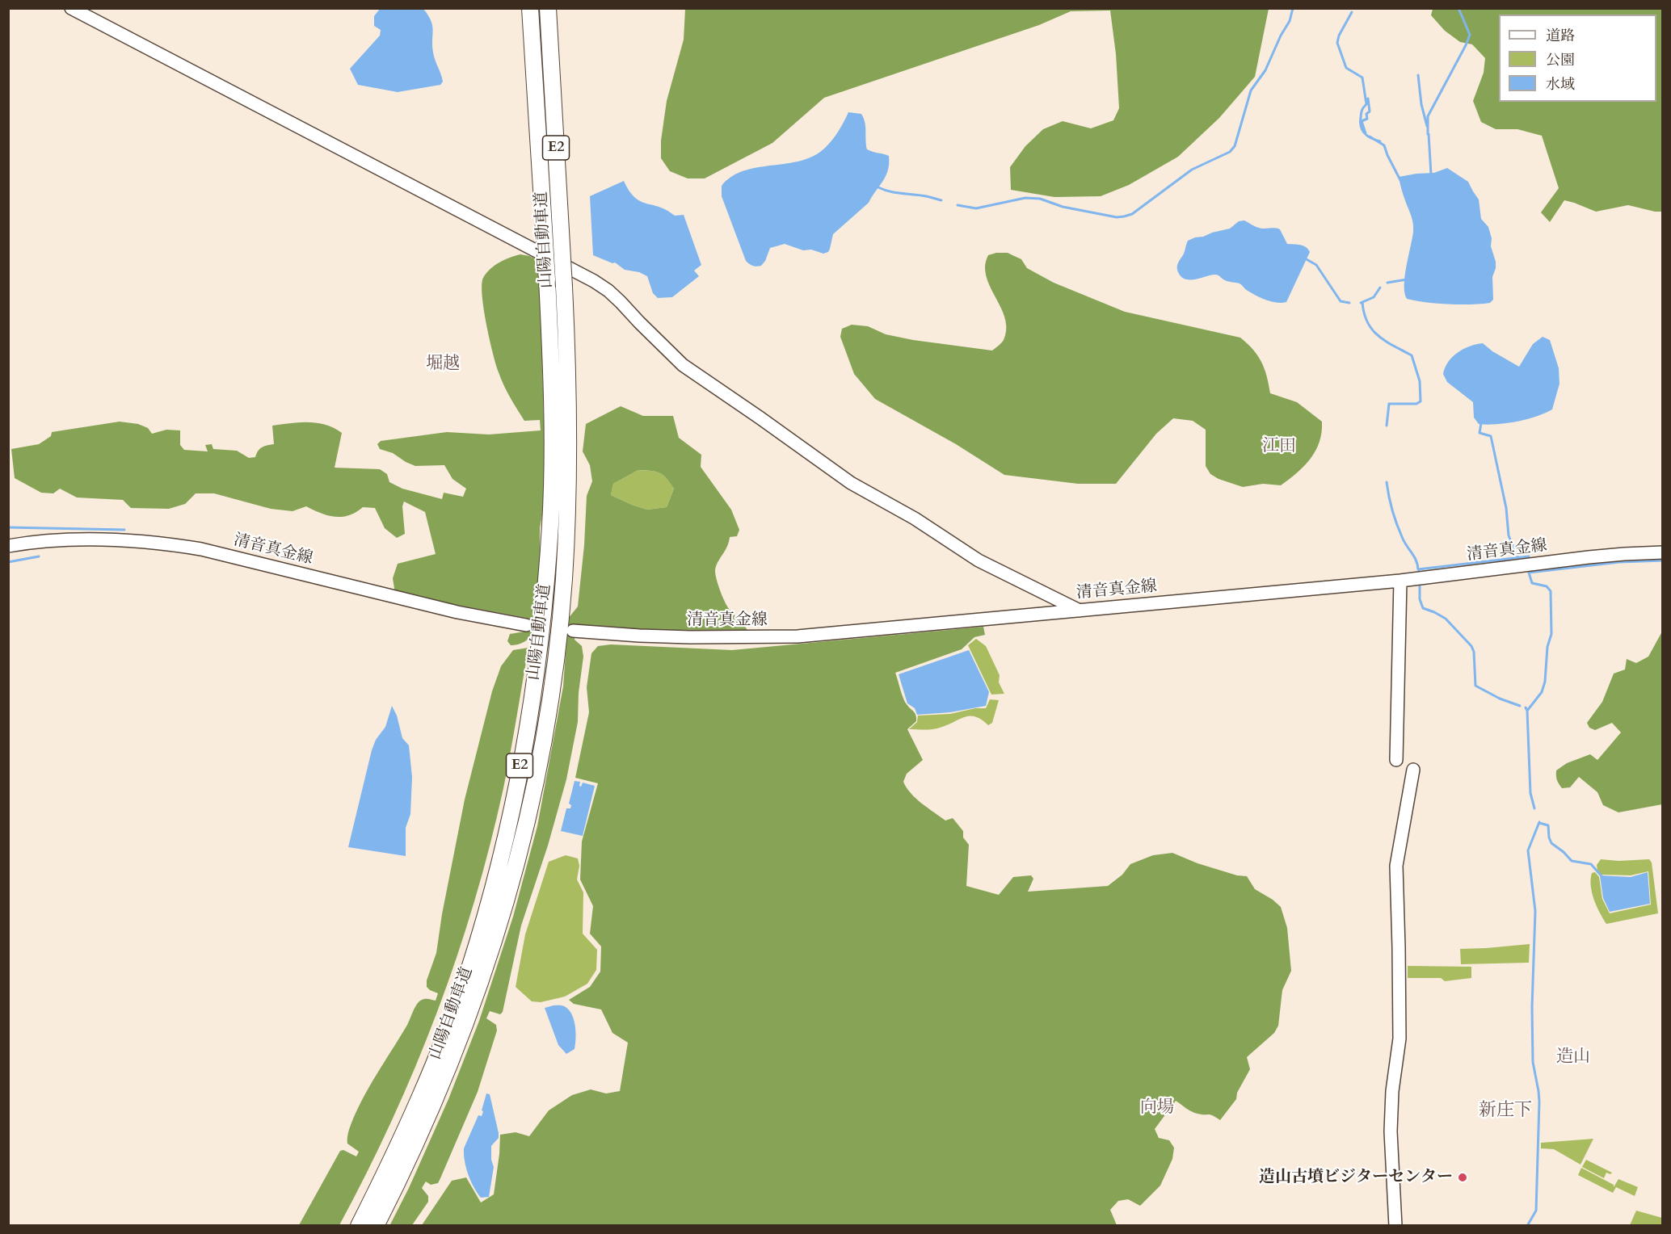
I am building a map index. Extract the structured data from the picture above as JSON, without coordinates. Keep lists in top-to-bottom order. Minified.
{"streets":{"highway":["E2","山陽自動車道"],"street":["清音真金線"]},"districts":["堀越","江田","造山","向場","新庄下"],"places":["造山古墳ビジターセンター"],"legend":["道路","公園","水域"]}
